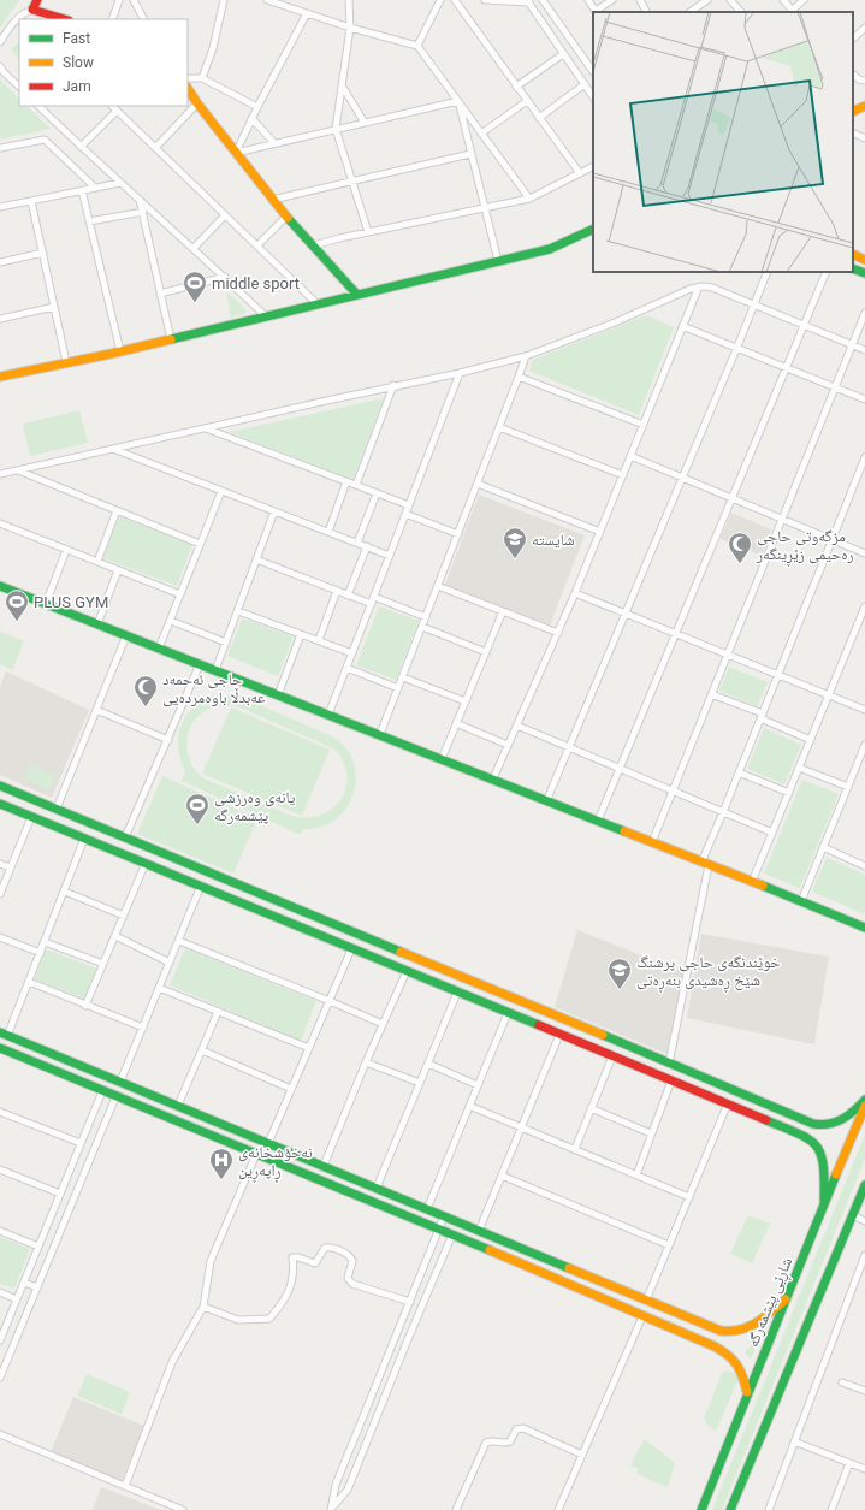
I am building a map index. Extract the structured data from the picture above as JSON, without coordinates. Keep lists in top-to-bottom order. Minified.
{"streets":{"main road":["شاڕێی پێشمەرگە"]},"places":{"sports":["middle sport","PLUS GYM","یانەی وەرزشی پێشمەرگە"],"school or university":["شایستە","خوێندنگەی حاجی پرشنگ شێخ ڕەشیدی بنەڕەتی"],"mosque":["مزگەوتی حاجی رەحیمی زێڕینگەر","حاجی ئەحمەد عەبدڵا باوەمردەیی"],"hospital":["نەخۆشخانەی ڕاپەڕین"]},"legend":["Fast","Slow","Jam"]}
